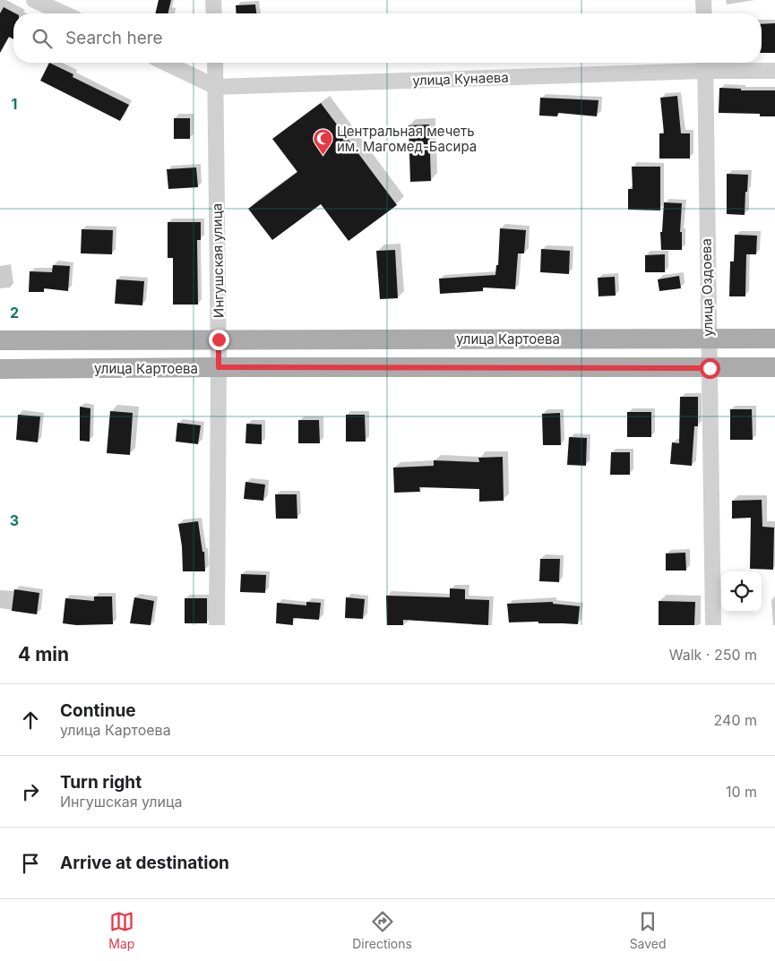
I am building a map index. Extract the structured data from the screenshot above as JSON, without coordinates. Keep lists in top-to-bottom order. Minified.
{"streets":{"main road":["улица Картоева"],"street":["улица Кунаева","Ингушская улица","улица Оздоева"]},"crossings":[["улица Кунаева","Ингушская улица"],["улица Кунаева","улица Оздоева"],["Ингушская улица","улица Картоева"],["улица Оздоева","улица Картоева"]],"places":{"mosque":["Центральная мечеть им. Магомед-Басира"]},"page":{"search":"Search here","heading":["4 min","Walk · 250 m"],"list":[["Continue","улица Картоева","240 m"],["Turn right","Ингушская улица","10 m"],"Arrive at destination"],"nav":["Map","Directions","Saved"]},"grid":{"rows":["1","2","3"]}}
